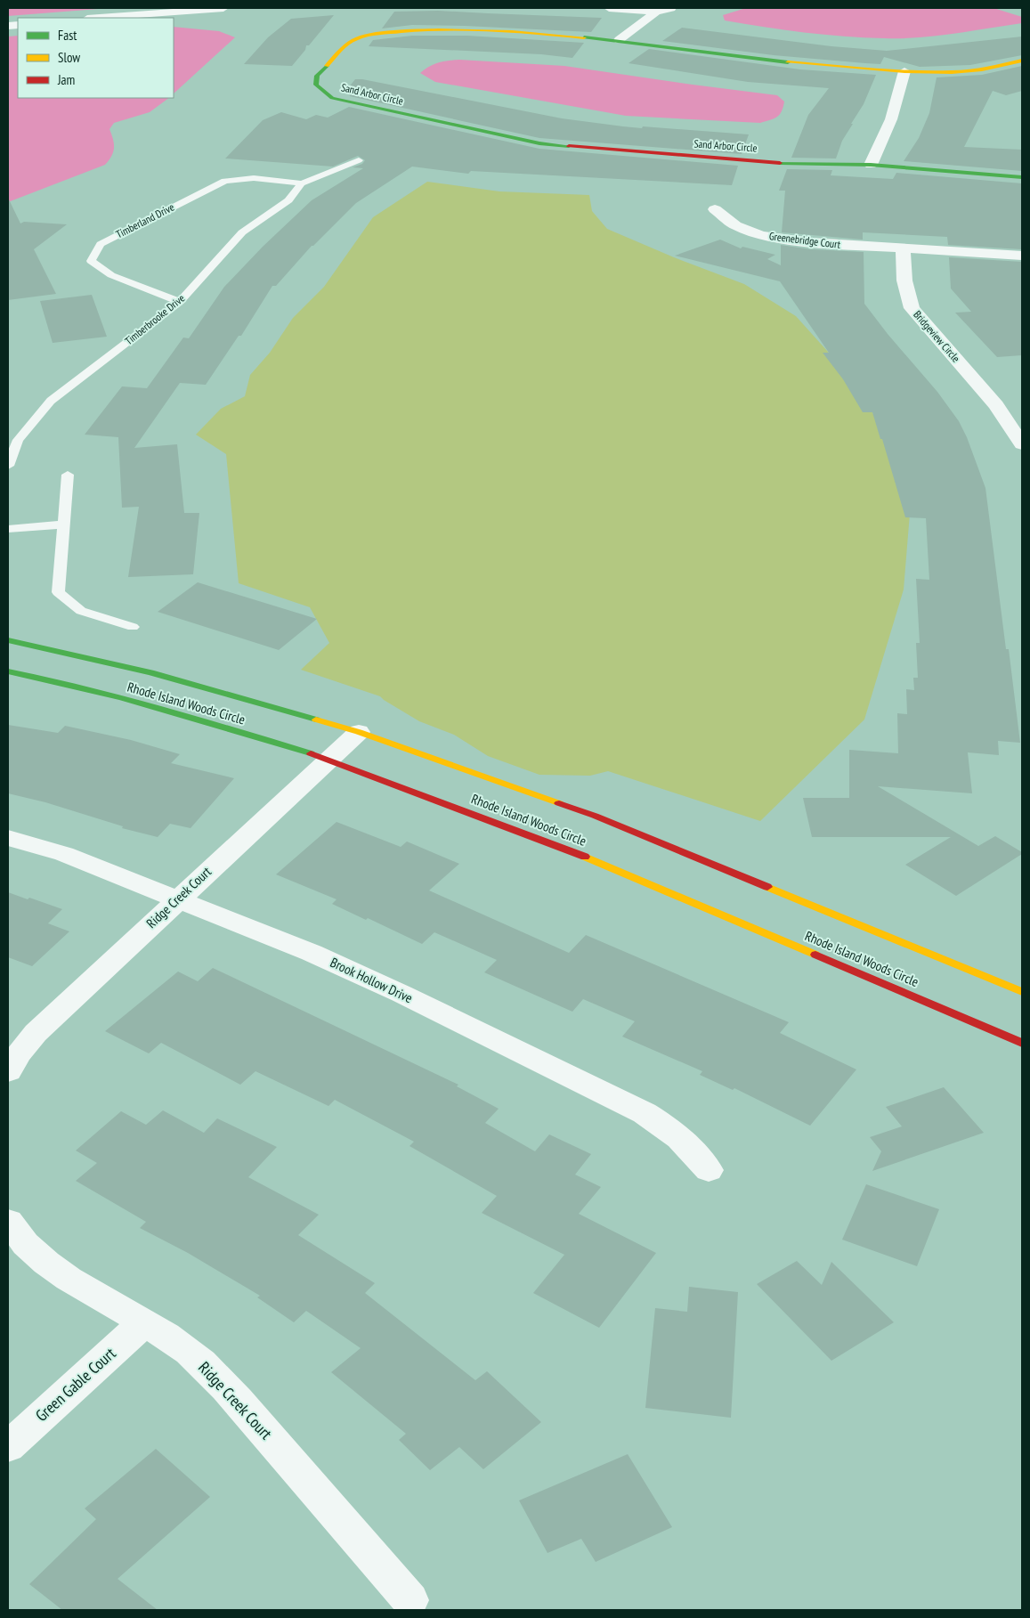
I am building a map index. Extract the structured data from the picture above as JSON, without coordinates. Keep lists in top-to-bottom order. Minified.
{"streets":{"street":["Sand Arbor Circle","Greenebridge Court","Bridgeview Circle","Rhode Island Woods Circle","Ridge Creek Court","Brook Hollow Drive","Green Gable Court"],"lane":["Timberland Drive","Timberbrooke Drive"]},"crossings":[["Timberland Drive","Timberbrooke Drive"],["Greenebridge Court","Bridgeview Circle"],["Rhode Island Woods Circle","Ridge Creek Court"],["Ridge Creek Court","Brook Hollow Drive"],["Ridge Creek Court","Green Gable Court"]],"legend":["Fast","Slow","Jam"]}
